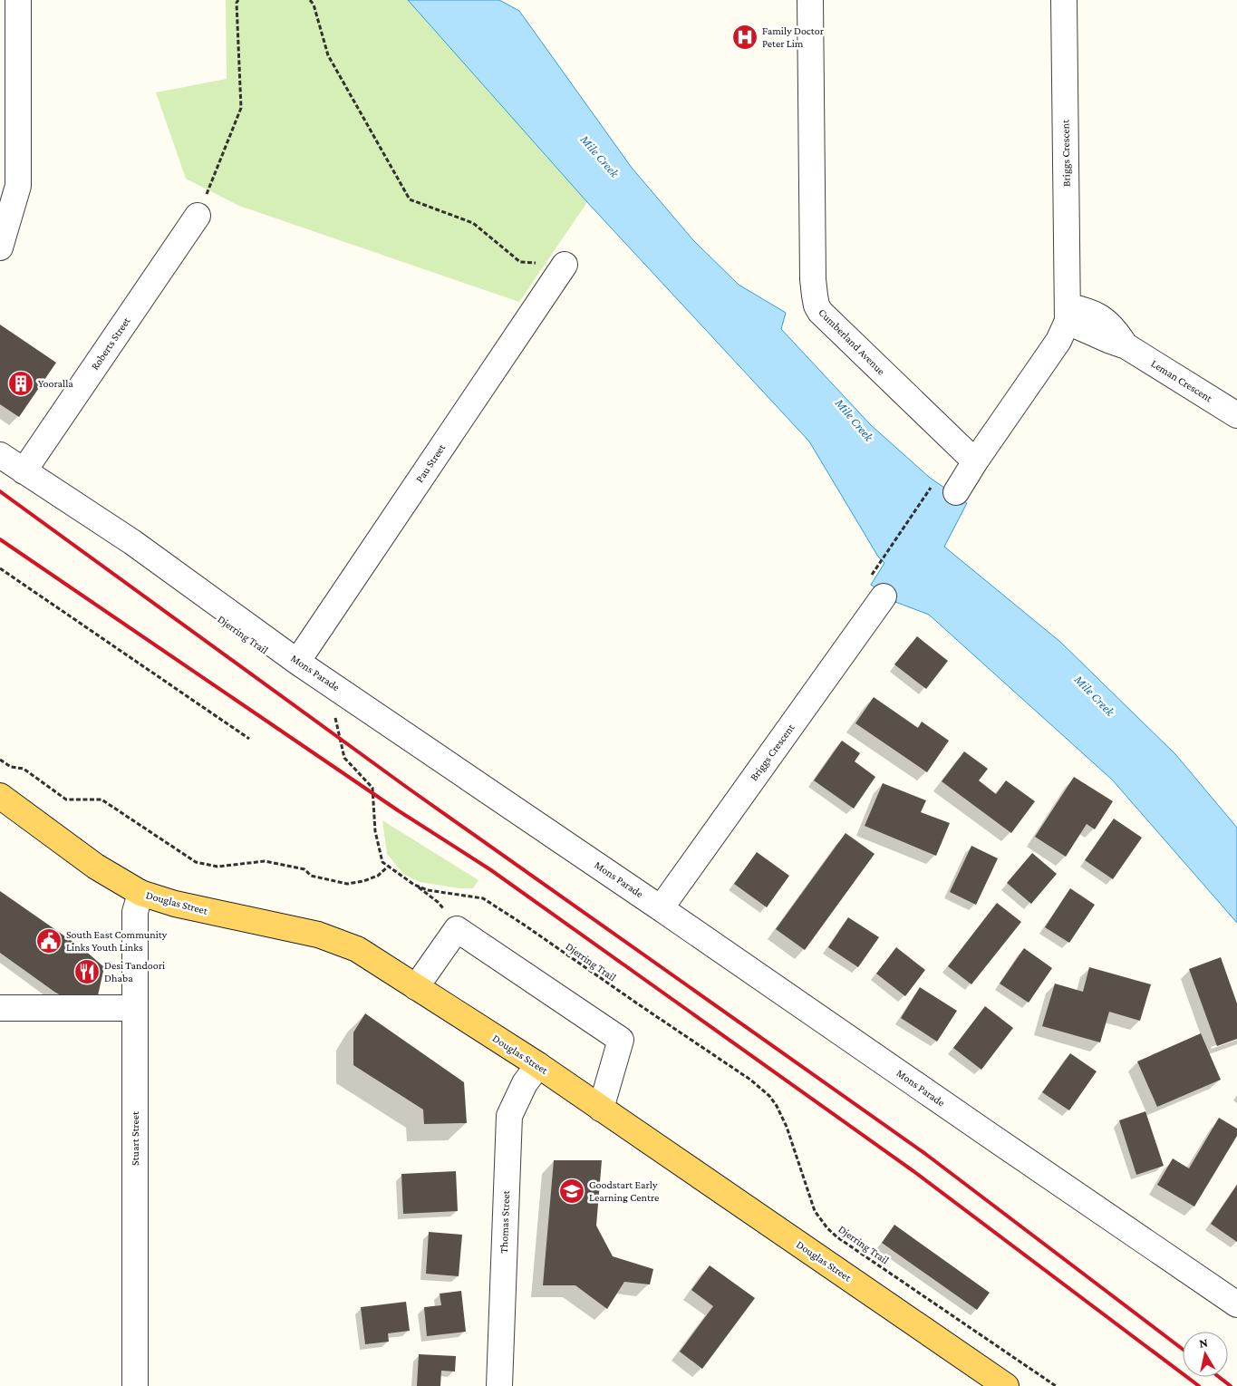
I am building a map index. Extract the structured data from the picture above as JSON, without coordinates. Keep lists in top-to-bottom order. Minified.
{"streets":{"main road":["Douglas Street"],"street":["Briggs Crescent","Cumberland Avenue","Roberts Street","Leman Crescent","Pau Street","Mons Parade","Stuart Street","Thomas Street"],"path":["Djerring Trail"]},"crossings":[["Briggs Crescent","Leman Crescent"],["Briggs Crescent","Mons Parade"],["Roberts Street","Mons Parade"],["Pau Street","Mons Parade"],["Douglas Street","Stuart Street"],["Douglas Street","Thomas Street"]],"water":["Mile Creek"],"places":{"hospital":["Family Doctor Peter Lim"],"building":["Yooralla"],"public building":["South East Community Links Youth Links"],"restaurant":["Desi Tandoori Dhaba"],"school or university":["Goodstart Early Learning Centre"]},"north":"top"}
